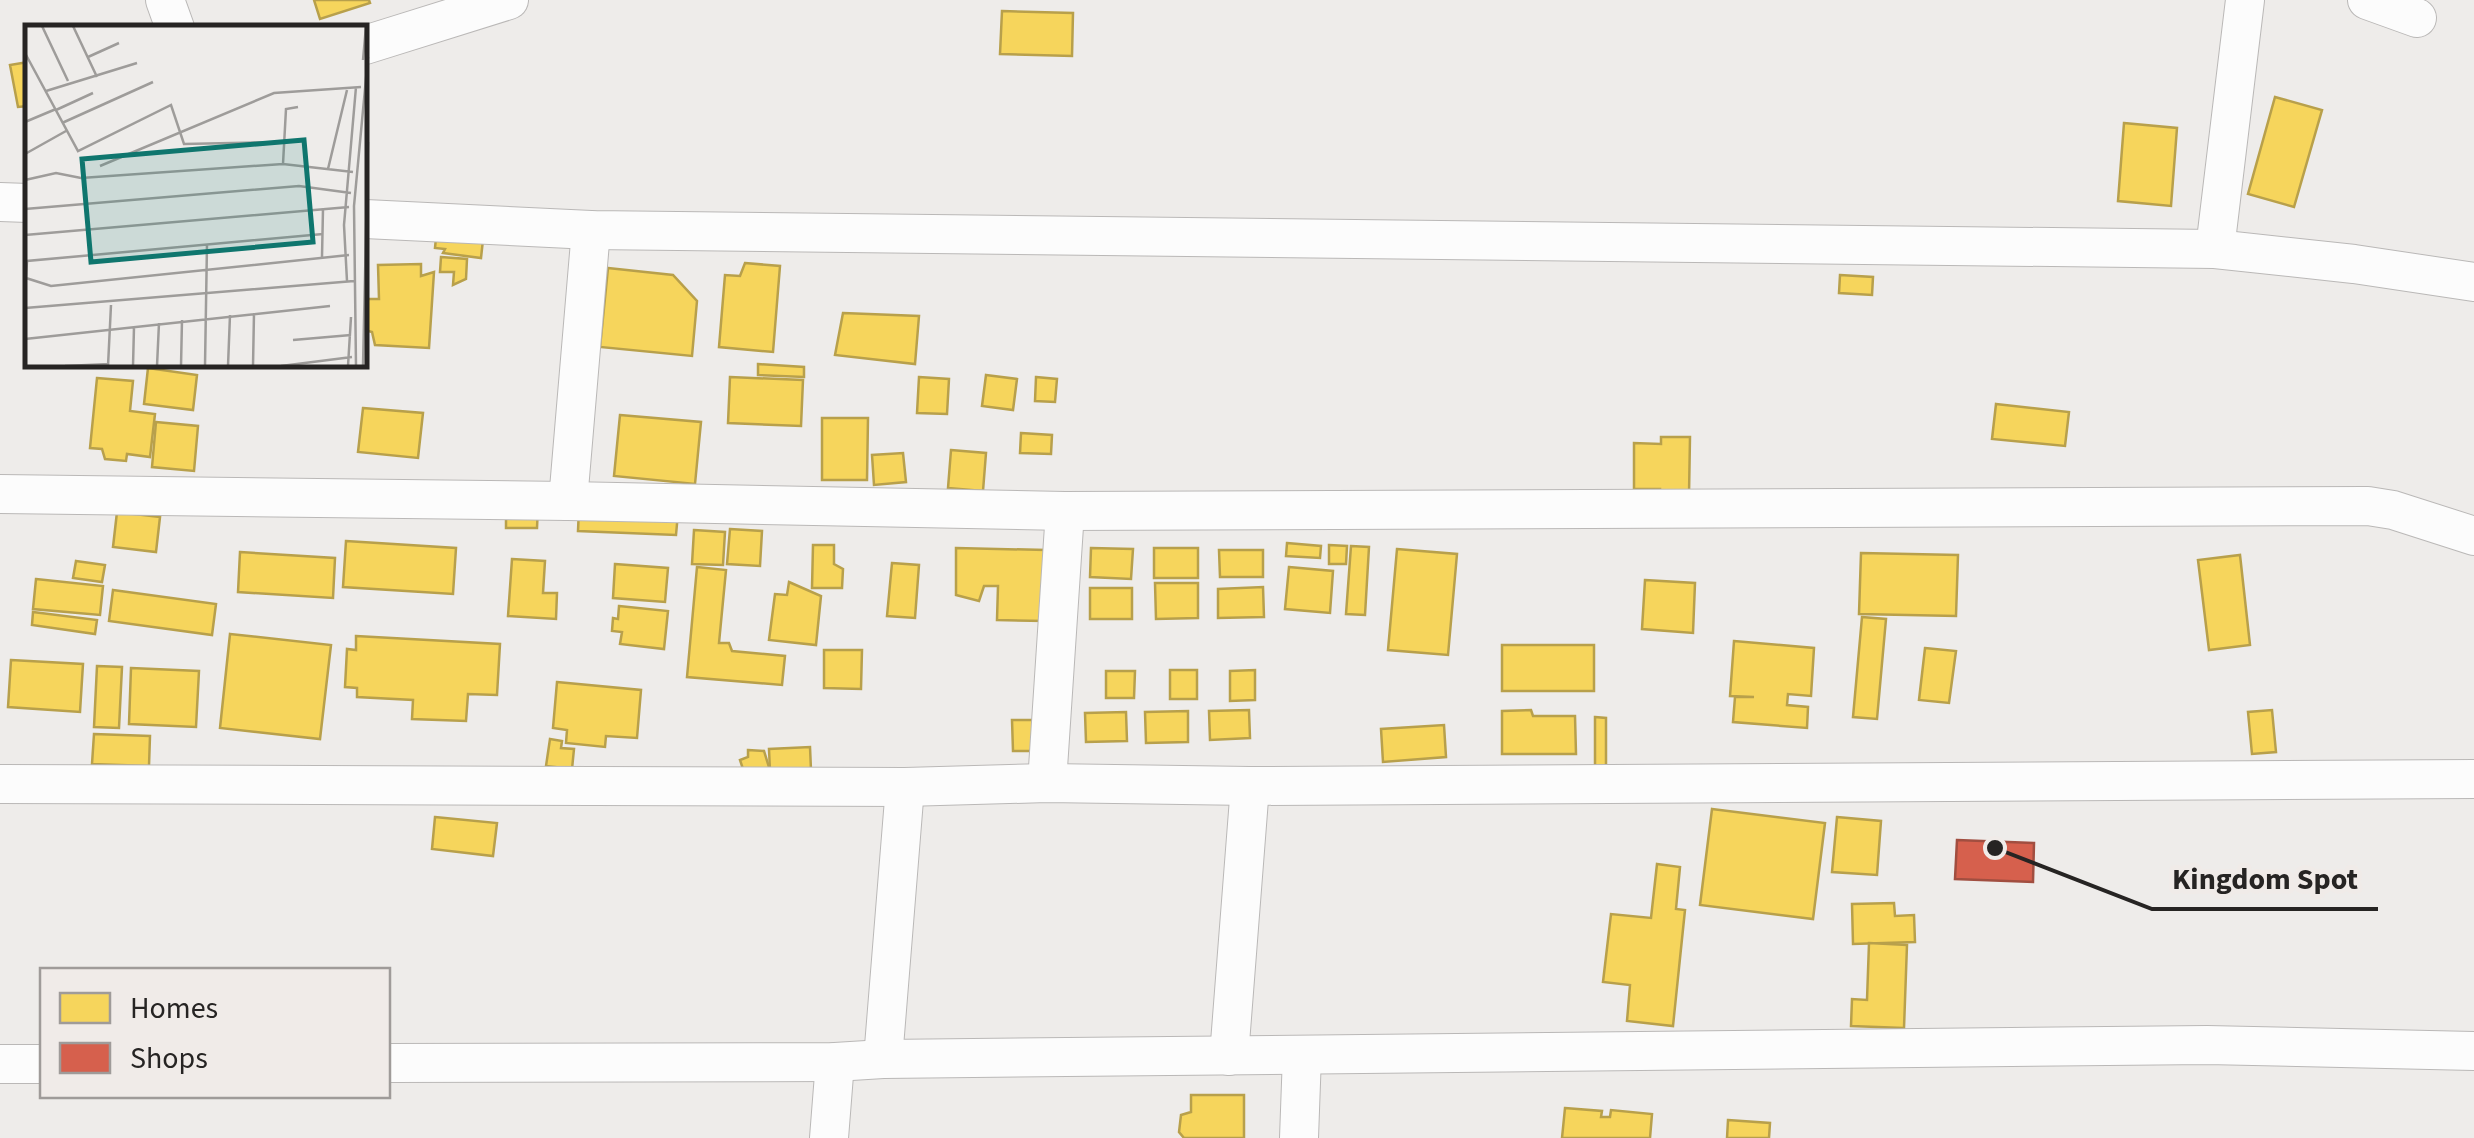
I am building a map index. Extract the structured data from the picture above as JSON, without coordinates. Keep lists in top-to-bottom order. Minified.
{"places":["Kingdom Spot"],"legend":["Homes","Shops"]}
